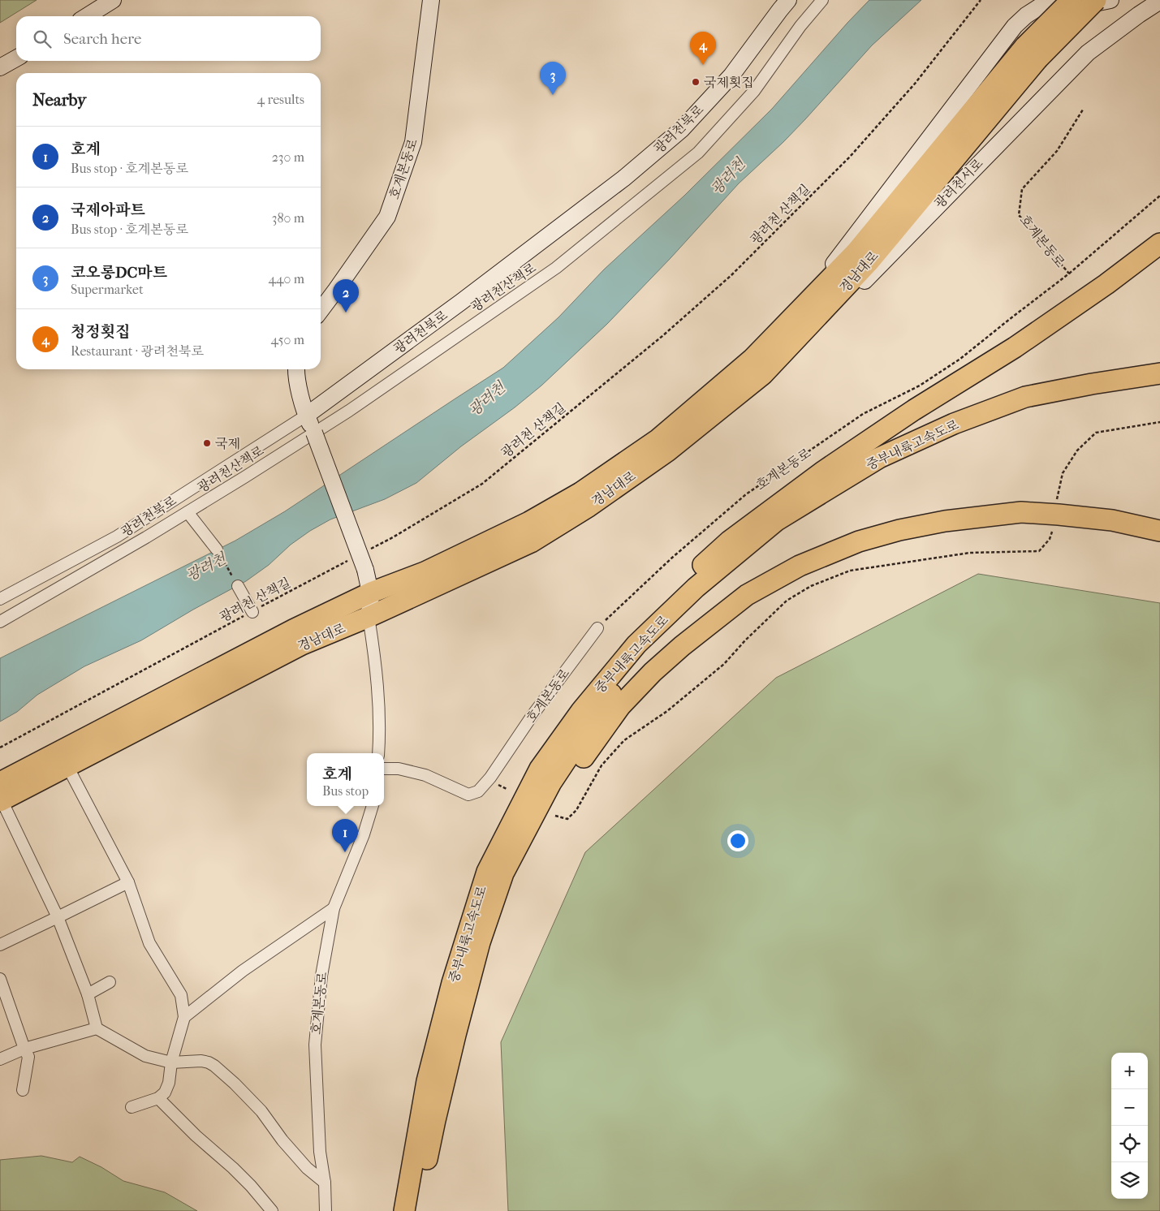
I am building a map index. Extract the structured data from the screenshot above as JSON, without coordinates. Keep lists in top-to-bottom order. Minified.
{"streets":{"highway":["경남대로","중부내륙고속도로"],"street":["광려천북로","호계본동로","광려천서로","광려천산책로"],"path":["광려천 산책길"]},"crossings":[["광려천서로","경남대로"]],"water":["광려천"],"places":["국제횟집","국제"],"page":{"search":"Search here","pins":["4","3","2","1"],"heading":["Nearby","4 results"],"list":[{"mark":"1","name":"호계","note":"Bus stop · 호계본동로","value":"230 m"},{"mark":"2","name":"국제아파트","note":"Bus stop · 호계본동로","value":"380 m"},{"mark":"3","name":"코오롱DC마트","note":"Supermarket","value":"440 m"},{"mark":"4","name":"청정횟집","note":"Restaurant · 광려천북로","value":"450 m"}],"popup":["호계","Bus stop"],"map_buttons":["+","−"]}}
